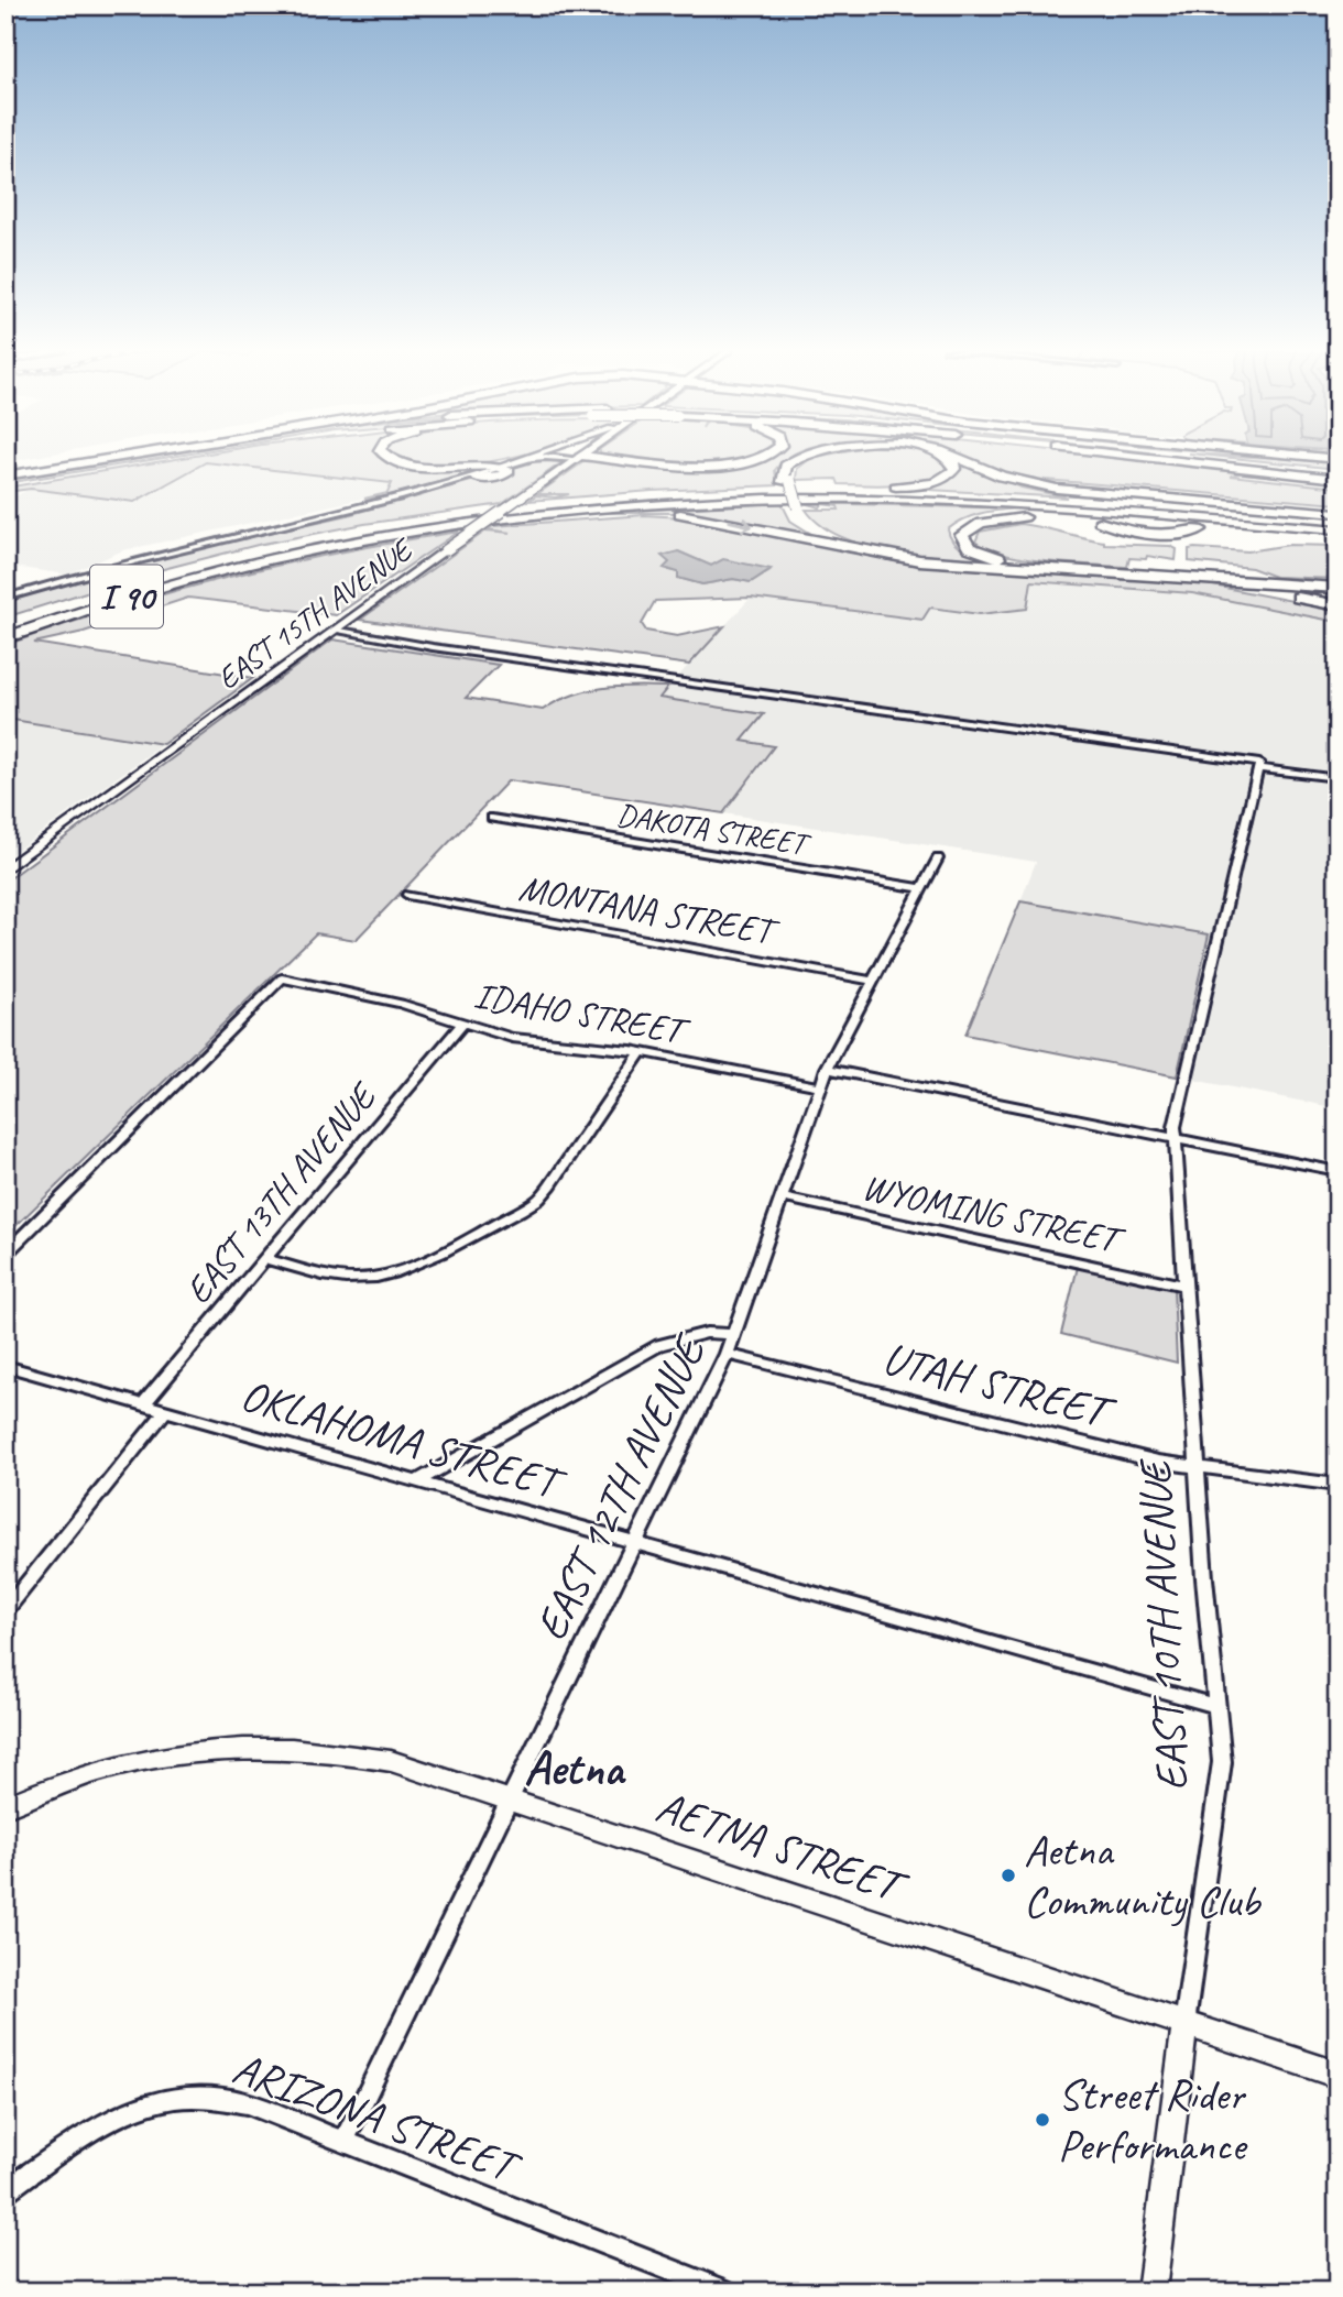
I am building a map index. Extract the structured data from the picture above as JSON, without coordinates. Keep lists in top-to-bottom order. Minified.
{"streets":{"highway":["I 90"],"street":["EAST 15TH AVENUE","DAKOTA STREET","MONTANA STREET","IDAHO STREET","EAST 13TH AVENUE","WYOMING STREET","UTAH STREET","OKLAHOMA STREET","EAST 12TH AVENUE","EAST 10TH AVENUE","AETNA STREET","ARIZONA STREET"]},"crossings":[["DAKOTA STREET","EAST 12TH AVENUE"],["MONTANA STREET","EAST 12TH AVENUE"],["IDAHO STREET","EAST 13TH AVENUE"],["IDAHO STREET","EAST 12TH AVENUE"],["EAST 13TH AVENUE","OKLAHOMA STREET"],["WYOMING STREET","EAST 12TH AVENUE"],["WYOMING STREET","EAST 10TH AVENUE"],["UTAH STREET","EAST 12TH AVENUE"],["UTAH STREET","EAST 10TH AVENUE"],["OKLAHOMA STREET","EAST 12TH AVENUE"],["OKLAHOMA STREET","EAST 10TH AVENUE"],["EAST 12TH AVENUE","AETNA STREET"],["EAST 12TH AVENUE","ARIZONA STREET"],["EAST 10TH AVENUE","AETNA STREET"]],"districts":["Aetna"],"places":["Aetna Community Club","Street Rider Performance"]}
